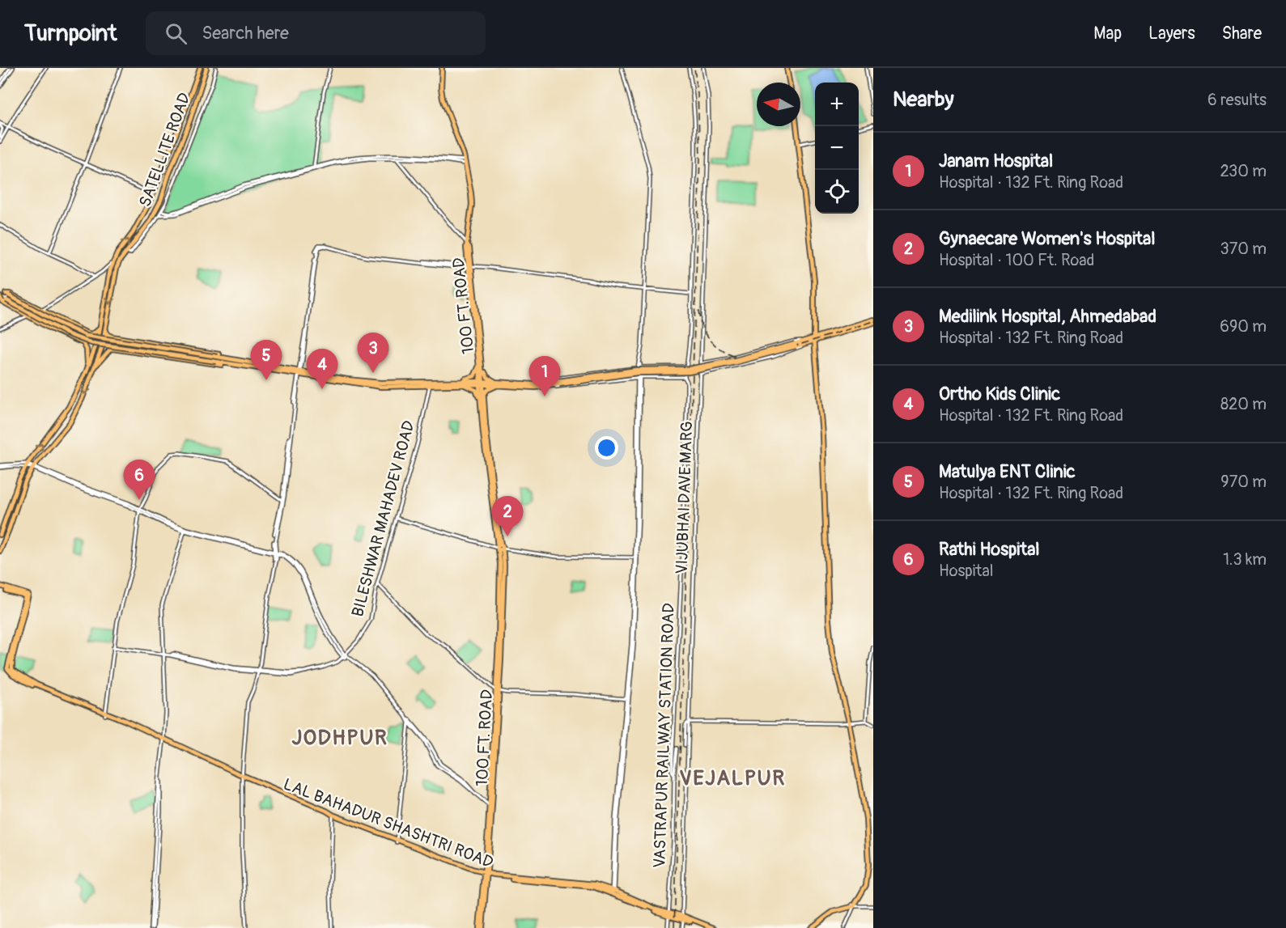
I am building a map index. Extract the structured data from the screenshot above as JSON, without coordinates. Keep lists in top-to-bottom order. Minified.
{"streets":{"main road":["SATELLITE ROAD","100 FT. ROAD","LAL BAHADUR SHASHTRI ROAD"],"street":["VIJUBHAI DAVE MARG","BILESHWAR MAHADEV ROAD","VASTRAPUR RAILWAY STATION ROAD"]},"crossings":[["100 FT. ROAD","LAL BAHADUR SHASHTRI ROAD"],["VIJUBHAI DAVE MARG","LAL BAHADUR SHASHTRI ROAD"],["VASTRAPUR RAILWAY STATION ROAD","LAL BAHADUR SHASHTRI ROAD"]],"districts":["JODHPUR","VEJALPUR"],"north":"left","page":{"header":"Turnpoint","search":"Search here","nav":["Map","Layers","Share"],"heading":["Nearby","6 results"],"map_buttons":["+","−"],"list":[{"mark":"1","name":"Janam Hospital","note":"Hospital · 132 Ft. Ring Road","value":"230 m"},{"mark":"2","name":"Gynaecare Women's Hospital","note":"Hospital · 100 Ft. Road","value":"370 m"},{"mark":"3","name":"Medilink Hospital, Ahmedabad","note":"Hospital · 132 Ft. Ring Road","value":"690 m"},{"mark":"4","name":"Ortho Kids Clinic","note":"Hospital · 132 Ft. Ring Road","value":"820 m"},{"mark":"5","name":"Matulya ENT Clinic","note":"Hospital · 132 Ft. Ring Road","value":"970 m"},{"mark":"6","name":"Rathi Hospital","note":"Hospital","value":"1.3 km"}],"pins":["3","5","4","1","6","2"]}}
